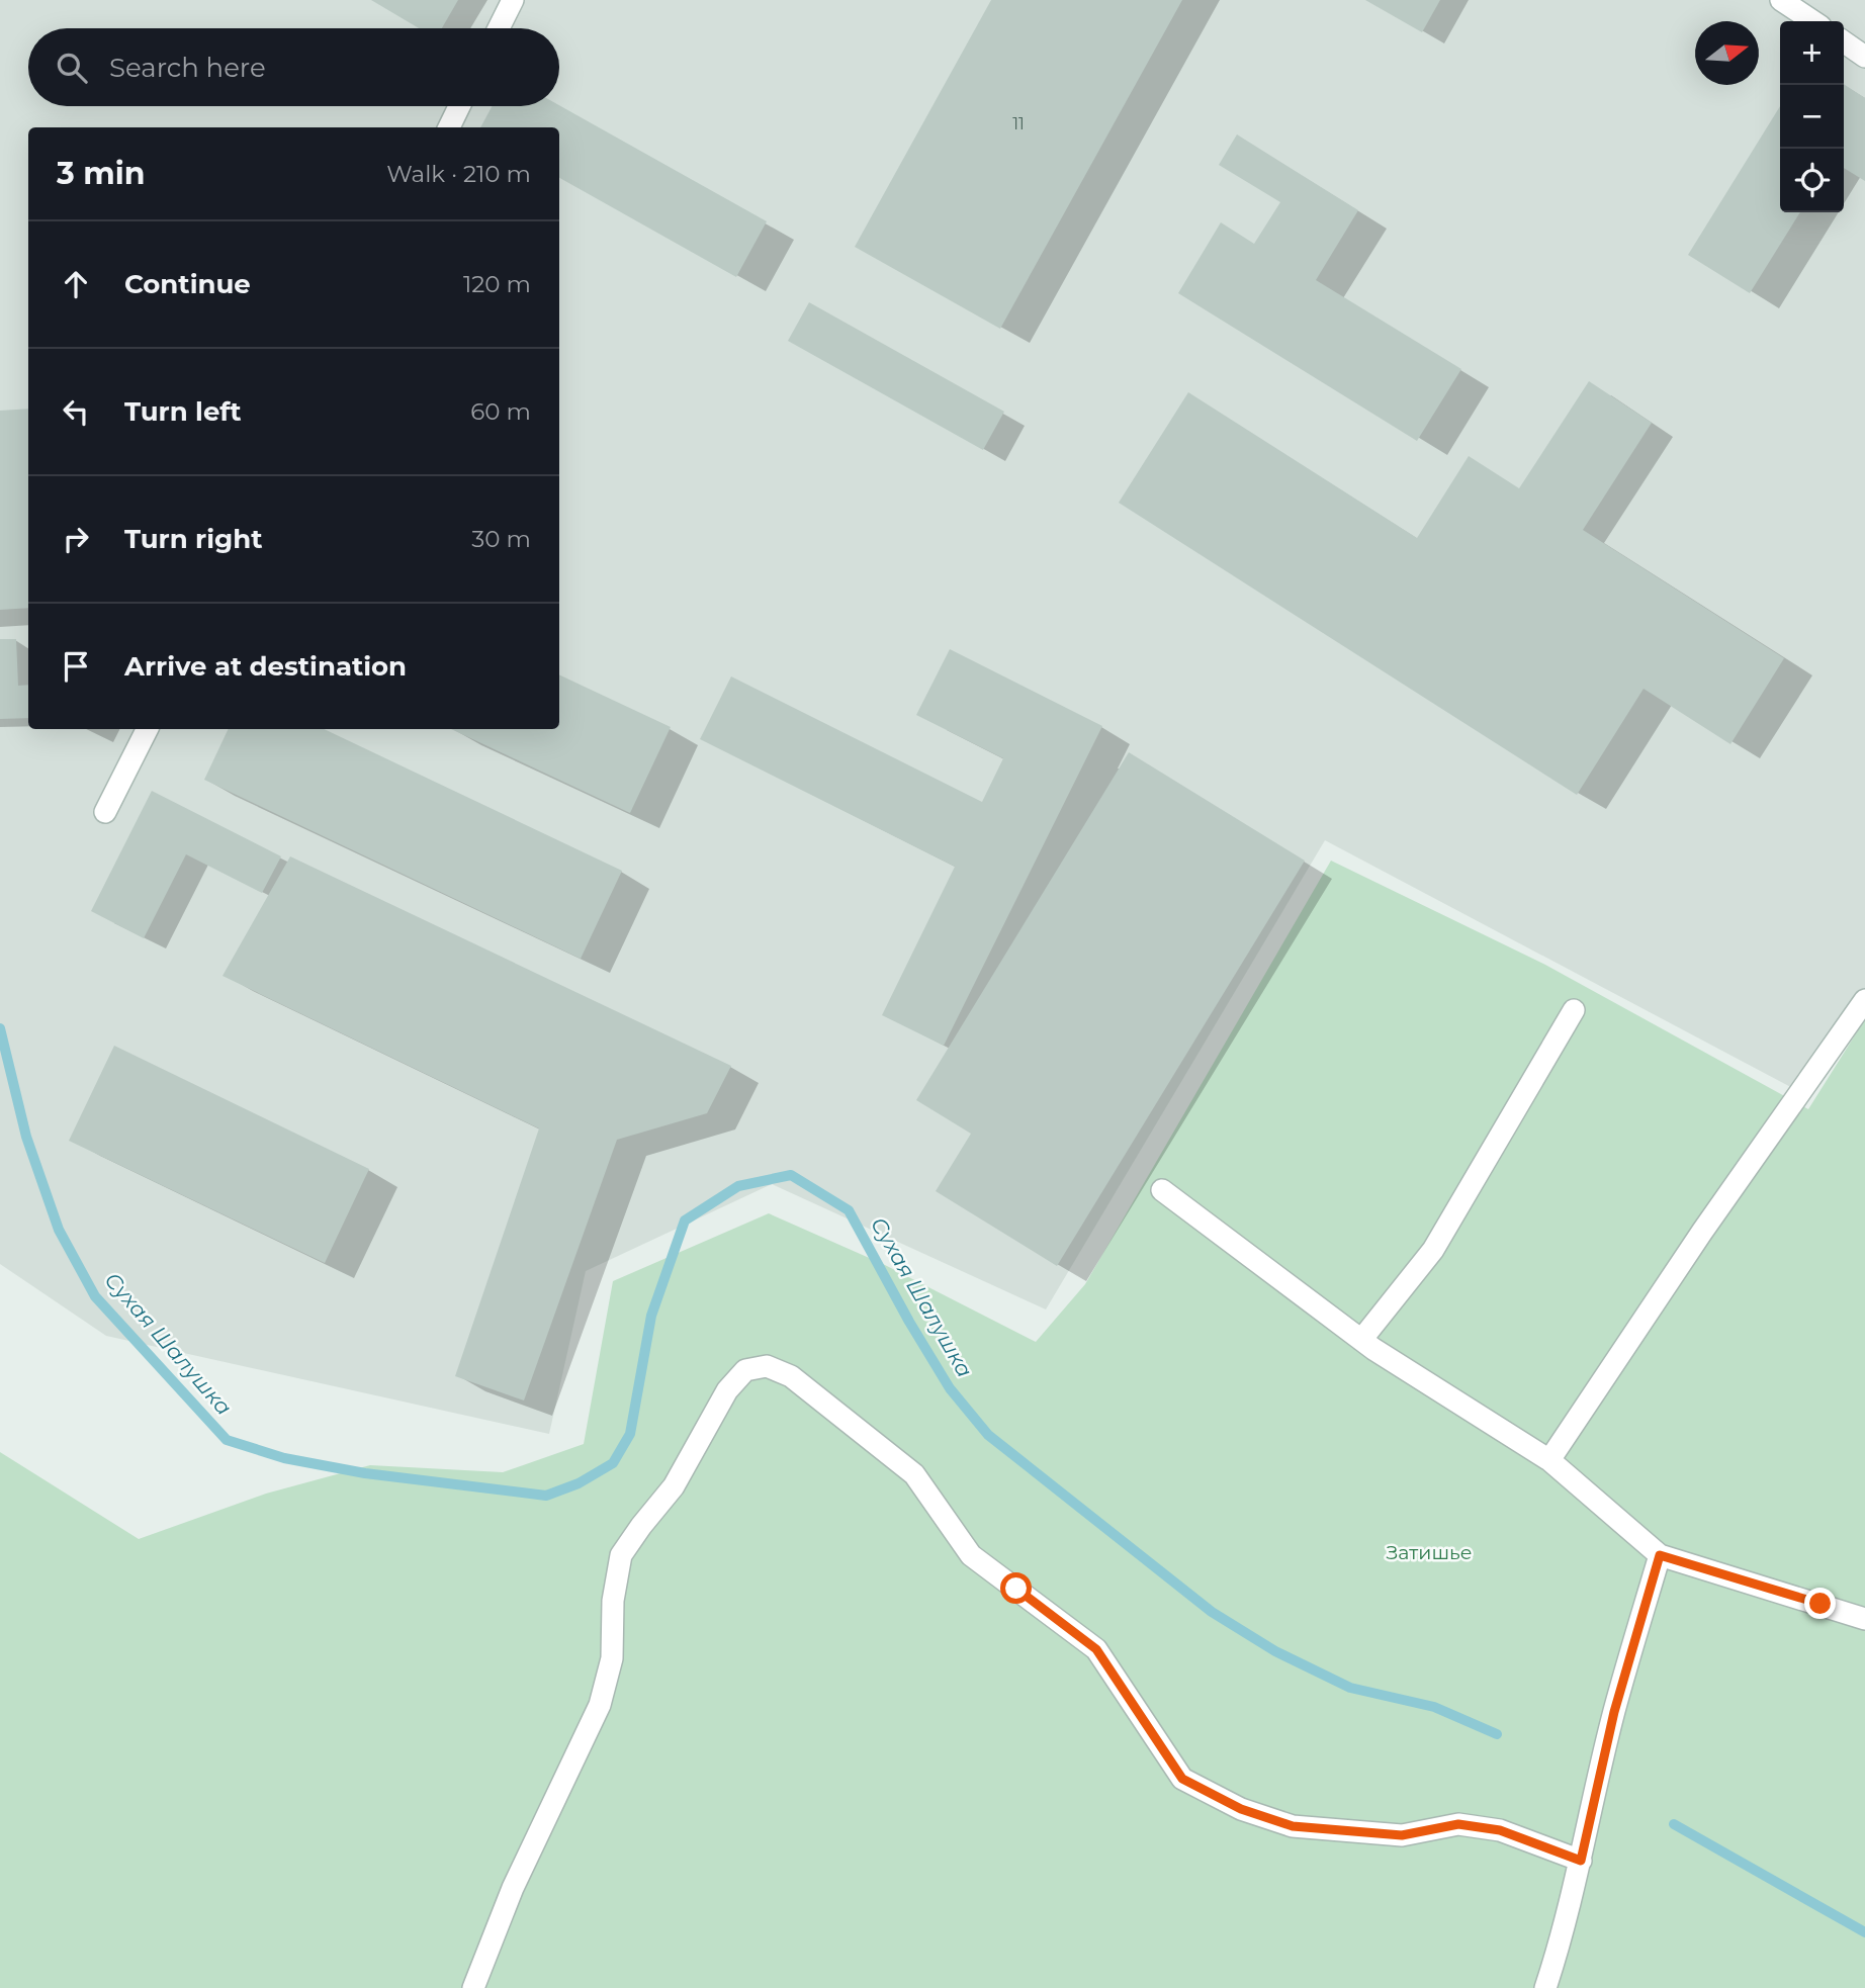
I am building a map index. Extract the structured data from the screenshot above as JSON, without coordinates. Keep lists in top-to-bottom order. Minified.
{"water":["Сухая Шалушка"],"parks":["Затишье"],"house_numbers":["11"],"north":"right","page":{"map_buttons":["+","−"],"search":"Search here","heading":["3 min","Walk · 210 m"],"list":[["Continue","120 m"],["Turn left","60 m"],["Turn right","30 m"],"Arrive at destination"]}}
